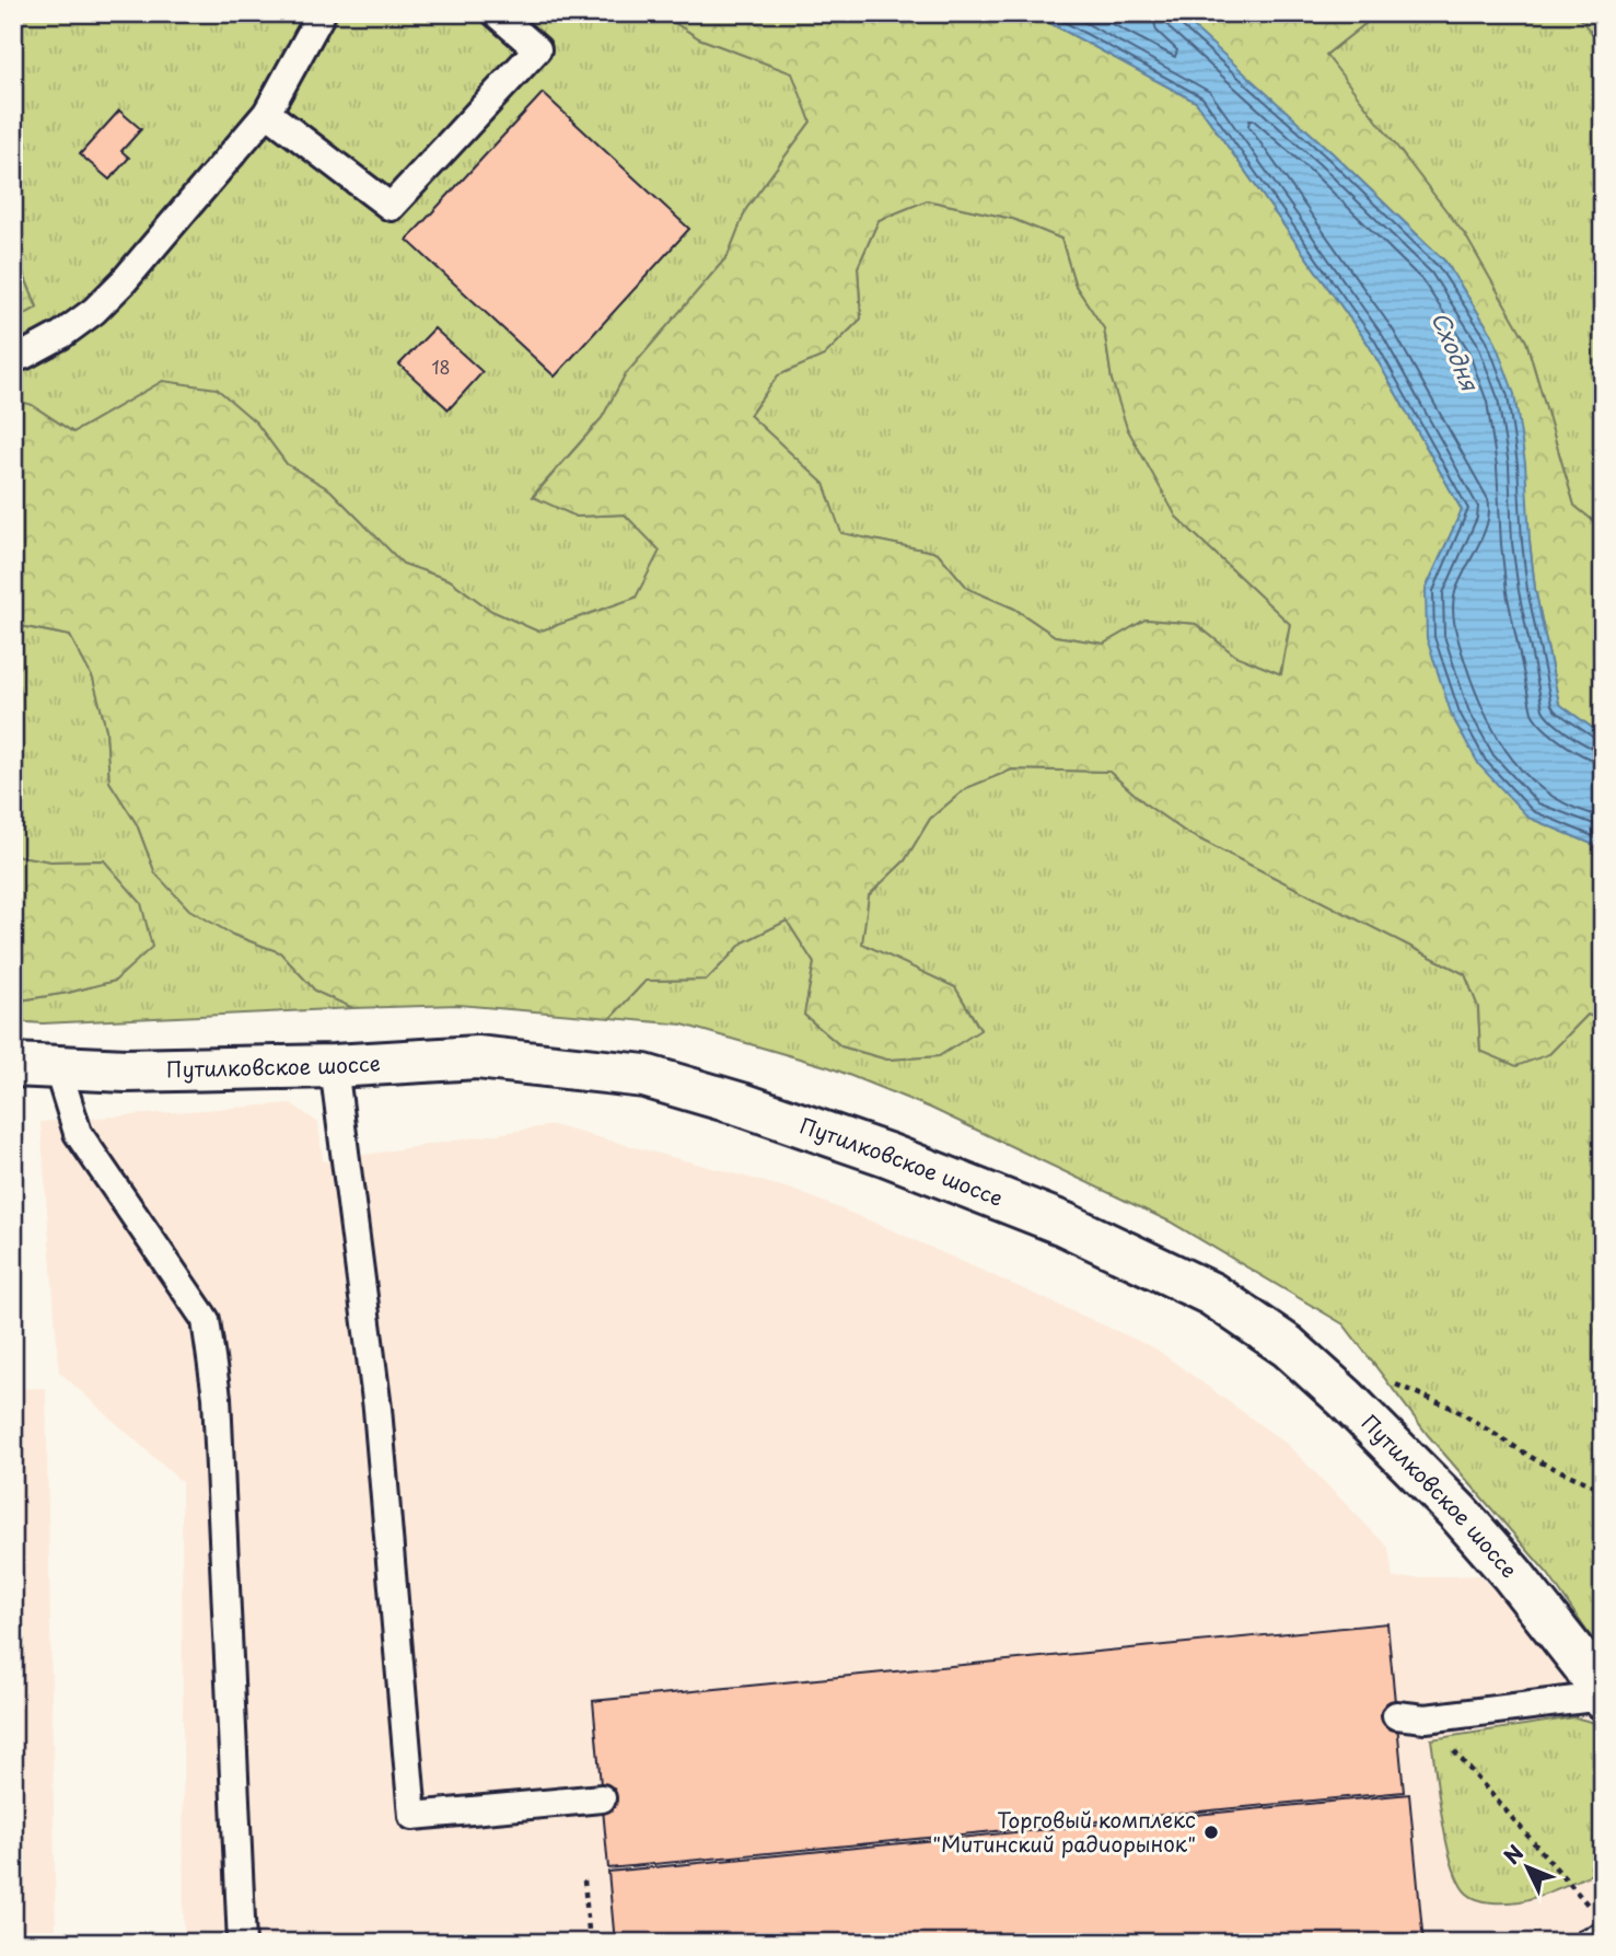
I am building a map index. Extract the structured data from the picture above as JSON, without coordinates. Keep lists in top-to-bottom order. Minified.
{"streets":{"street":["Путилковское шоссе"]},"water":["Сходня"],"places":["Торговый комплекс \"Митинский радиорынок\""],"house_numbers":["18"],"north":"top left"}
